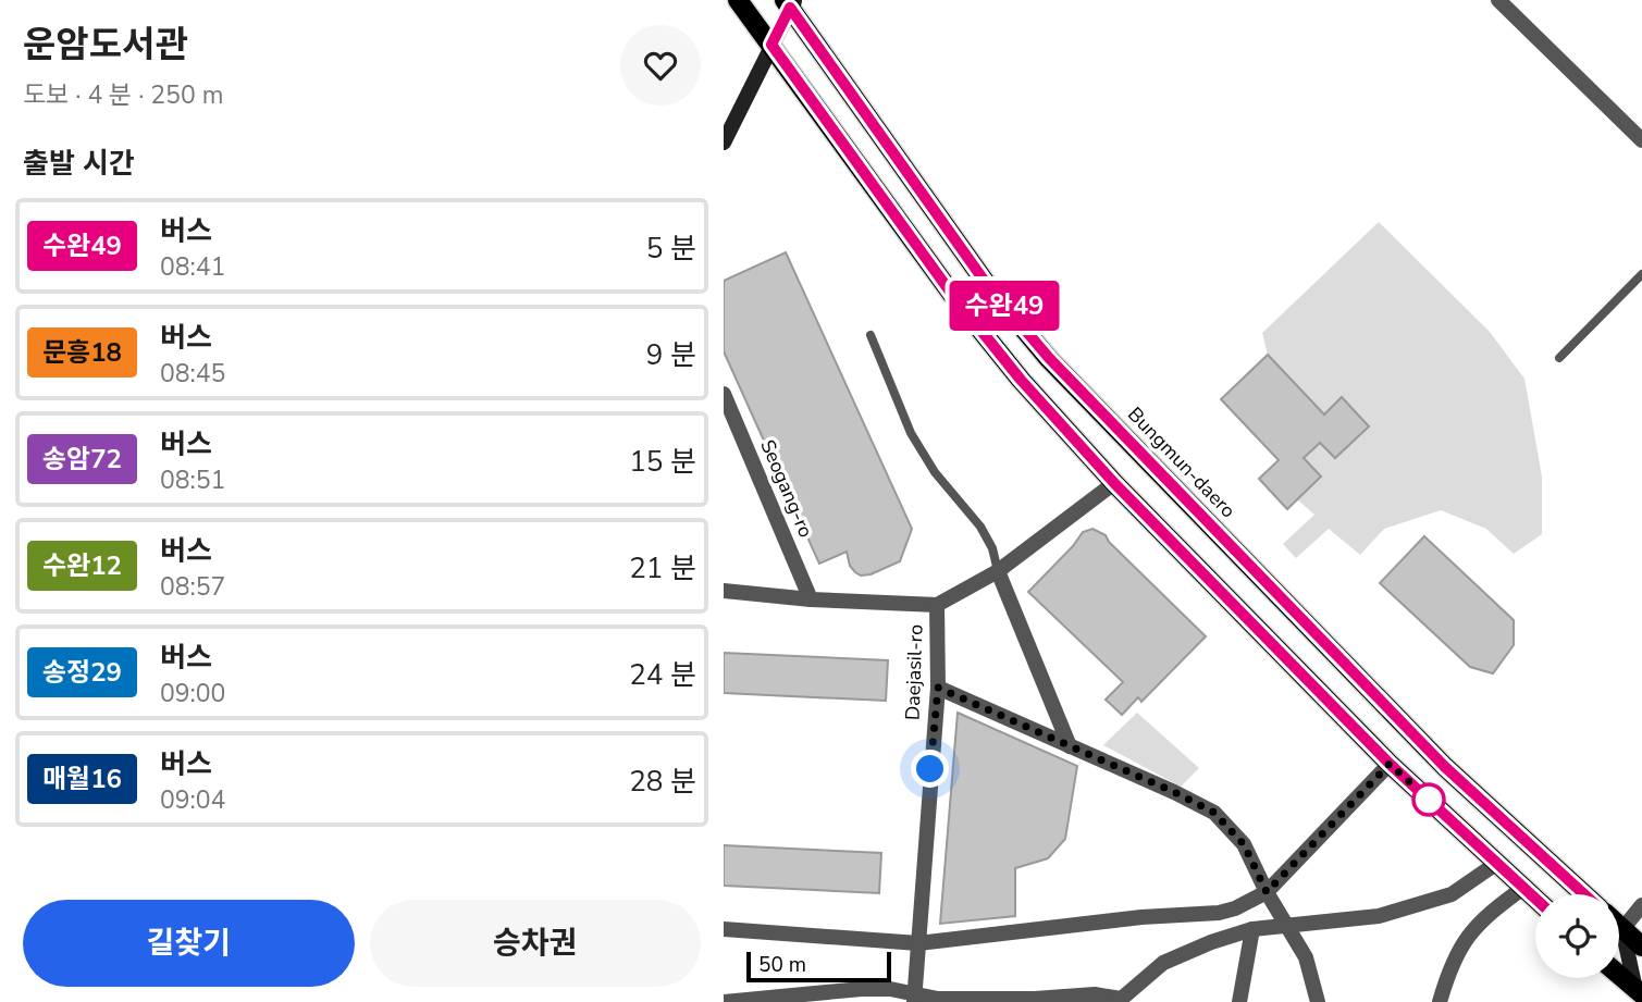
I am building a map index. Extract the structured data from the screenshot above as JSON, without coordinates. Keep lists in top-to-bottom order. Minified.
{"streets":{"main road":["Bungmun-daero"],"street":["Seogang-ro","Daejasil-ro"]},"lines":["bus line 수완49"],"scale_bar":"50 m","page":{"heading":[["운암도서관","도보 · 4 분 · 250 m"],"출발 시간"],"on_map":"수완49","list":[{"mark":"수완49","name":"버스","note":"08:41","value":"5 분"},{"mark":"문흥18","name":"버스","note":"08:45","value":"9 분"},{"mark":"송암72","name":"버스","note":"08:51","value":"15 분"},{"mark":"수완12","name":"버스","note":"08:57","value":"21 분"},{"mark":"송정29","name":"버스","note":"09:00","value":"24 분"},{"mark":"매월16","name":"버스","note":"09:04","value":"28 분"}],"buttons":["길찾기","승차권"],"scale":"50 m"}}
